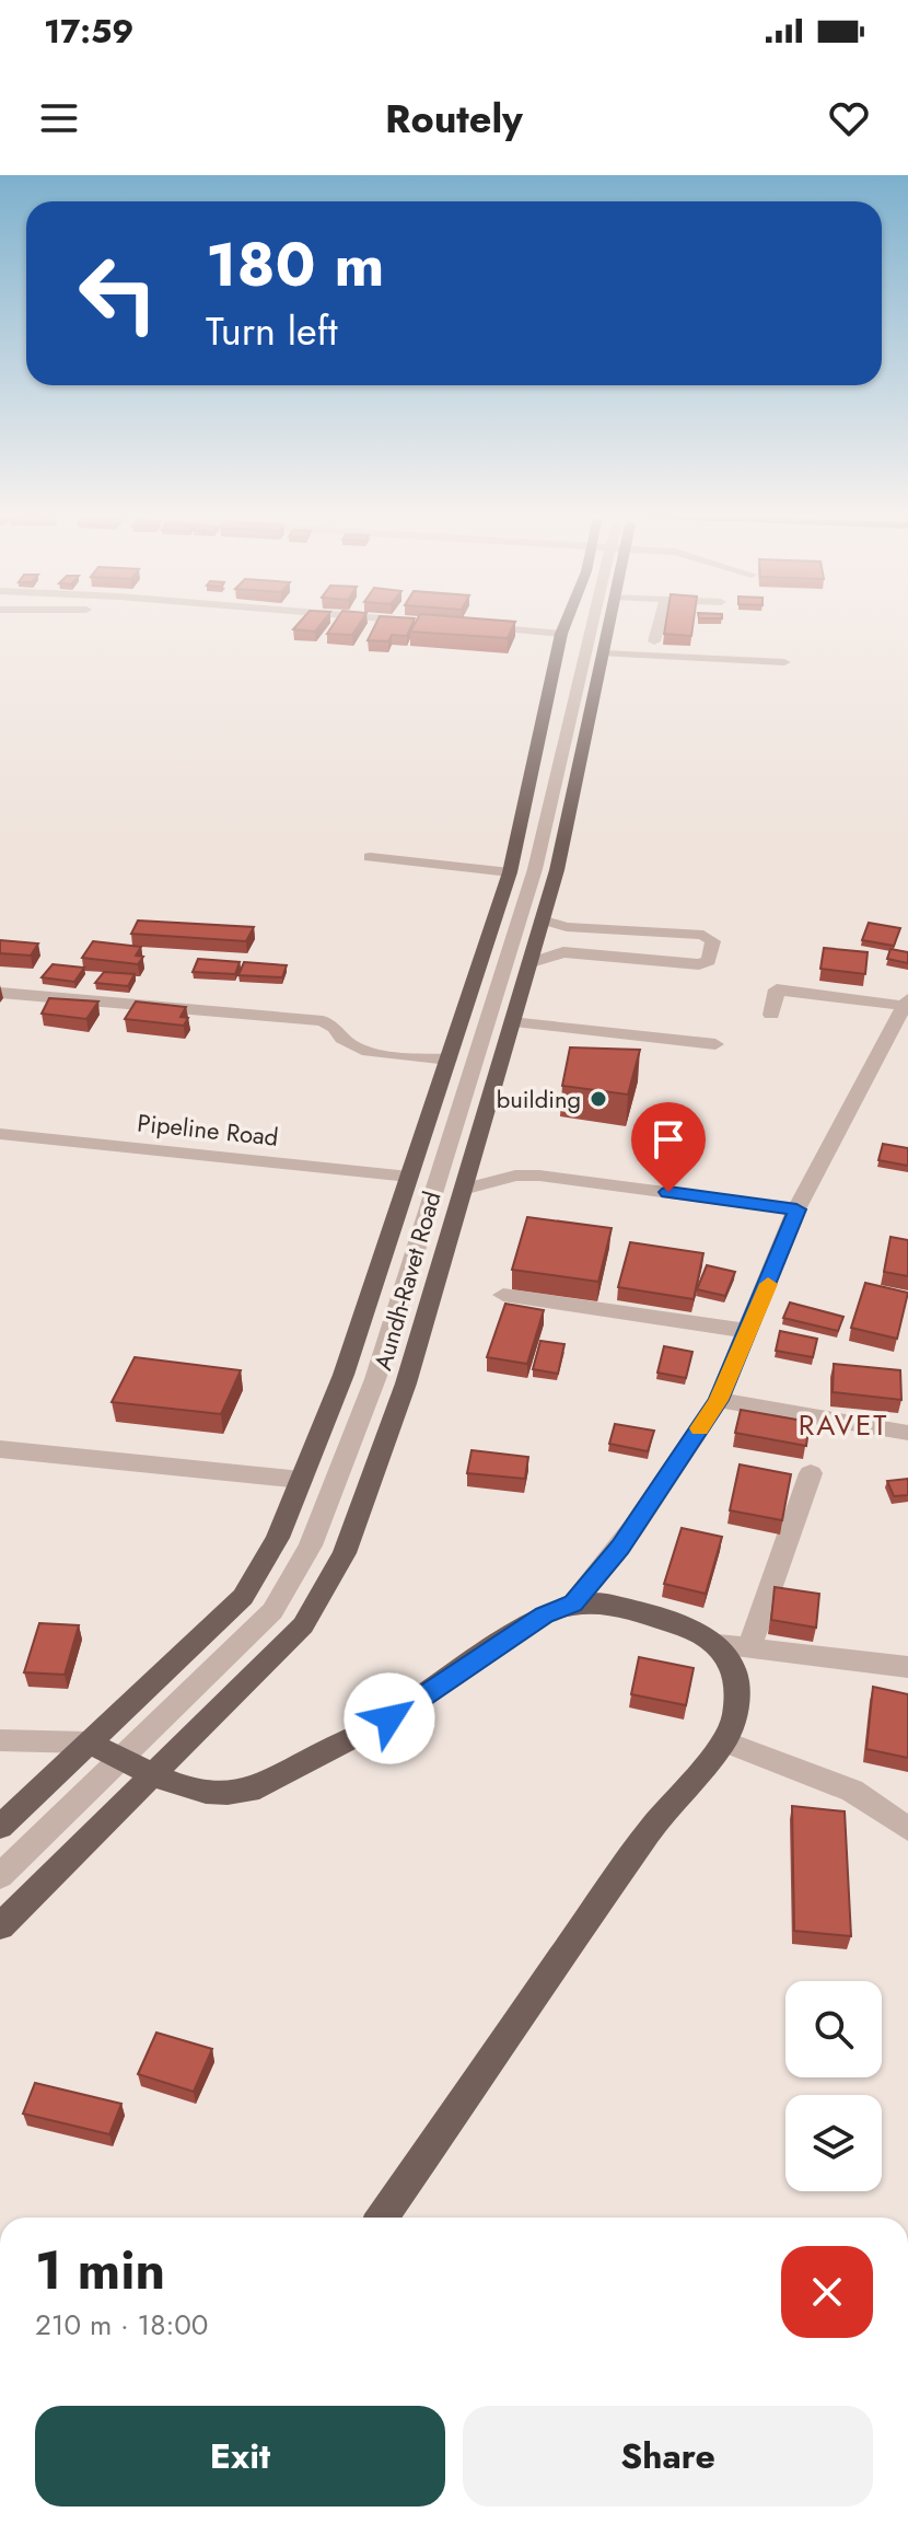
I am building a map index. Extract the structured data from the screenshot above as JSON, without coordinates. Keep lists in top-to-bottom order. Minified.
{"streets":{"main road":["Aundh-Ravet Road"],"street":["Pipeline Road"]},"crossings":[["Pipeline Road","Aundh-Ravet Road"]],"districts":["RAVET"],"places":["building"],"page":{"status":"17:59","header":"Routely","turn":["180 m","Turn left"],"heading":["1 min","210 m · 18:00"],"buttons":["Exit","Share"]}}
